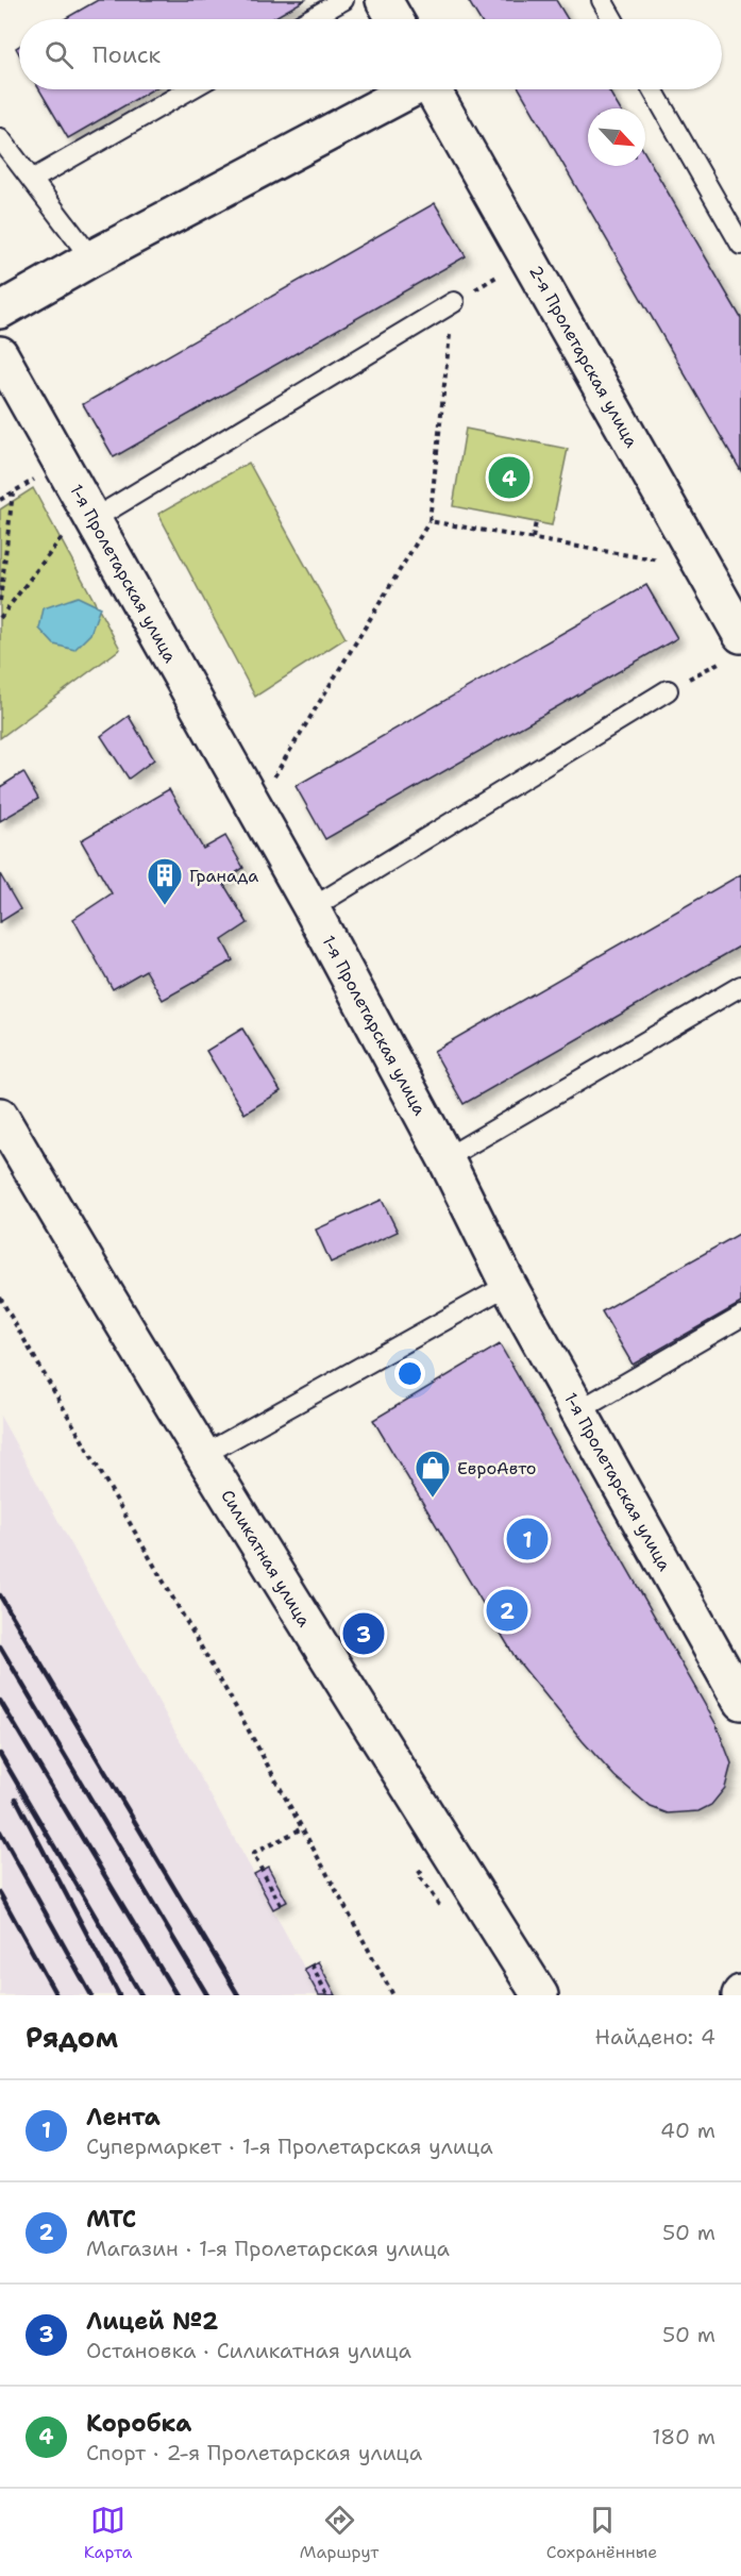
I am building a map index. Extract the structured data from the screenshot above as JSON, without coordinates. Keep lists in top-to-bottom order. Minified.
{"streets":{"street":["2-я Пролетарская улица","1-я Пролетарская улица","Силикатная улица"]},"places":{"building":["Гранада"],"shop":["ЕвроАвто"]},"north":"bottom right","page":{"search":"Поиск","pins":["4","1","2","3"],"heading":["Рядом","Найдено: 4"],"list":[{"mark":"1","name":"Лента","note":"Супермаркет · 1-я Пролетарская улица","value":"40 m"},{"mark":"2","name":"МТС","note":"Магазин · 1-я Пролетарская улица","value":"50 m"},{"mark":"3","name":"Лицей №2","note":"Остановка · Силикатная улица","value":"50 m"},{"mark":"4","name":"Коробка","note":"Спорт · 2-я Пролетарская улица","value":"180 m"}],"nav":["Карта","Маршрут","Сохранённые"]}}
